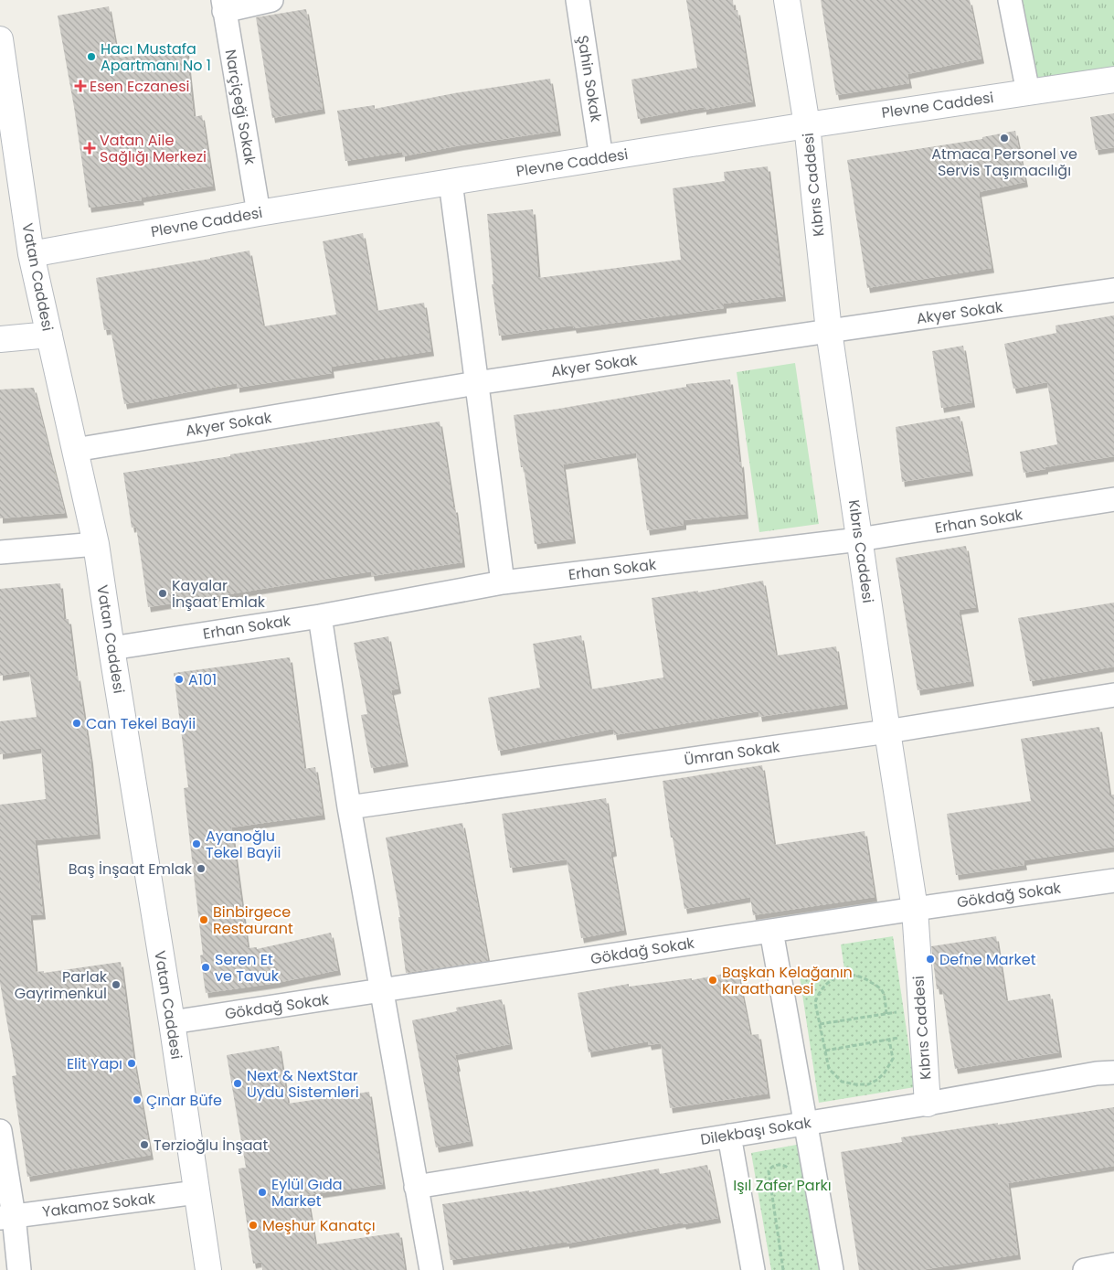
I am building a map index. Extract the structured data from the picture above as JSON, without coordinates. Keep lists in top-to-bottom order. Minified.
{"streets":{"street":["Şahin Sokak","Plevne Caddesi","Narçiçeği Sokak","Kıbrıs Caddesi","Vatan Caddesi","Akyer Sokak","Erhan Sokak","Ümran Sokak","Gökdağ Sokak","Dilekbaşı Sokak","Yakamoz Sokak"]},"crossings":[["Şahin Sokak","Plevne Caddesi"],["Plevne Caddesi","Narçiçeği Sokak"],["Plevne Caddesi","Kıbrıs Caddesi"],["Plevne Caddesi","Vatan Caddesi"],["Kıbrıs Caddesi","Akyer Sokak"],["Kıbrıs Caddesi","Erhan Sokak"],["Kıbrıs Caddesi","Ümran Sokak"],["Kıbrıs Caddesi","Gökdağ Sokak"],["Kıbrıs Caddesi","Dilekbaşı Sokak"],["Vatan Caddesi","Akyer Sokak"],["Vatan Caddesi","Erhan Sokak"],["Vatan Caddesi","Gökdağ Sokak"],["Vatan Caddesi","Yakamoz Sokak"]],"parks":["Işıl Zafer Parkı"],"places":{"other":["Hacı Mustafa Apartmanı No 1","Atmaca Personel ve Servis Taşımacılığı","Kayalar İnşaat Emlak","A101","Can Tekel Bayii","Ayanoğlu Tekel Bayii","Baş İnşaat Emlak","Binbirgece Restaurant","Defne Market","Seren Et ve Tavuk","Başkan Kelağanın Kıraathanesi","Parlak Gayrimenkul","Elit Yapı","Next & NextStar Uydu Sistemleri","Çınar Büfe","Terzioğlu İnşaat","Eylül Gıda Market","Meşhur Kanatçı"],"health":["Esen Eczanesi","Vatan Aile Sağlığı Merkezi"]}}
